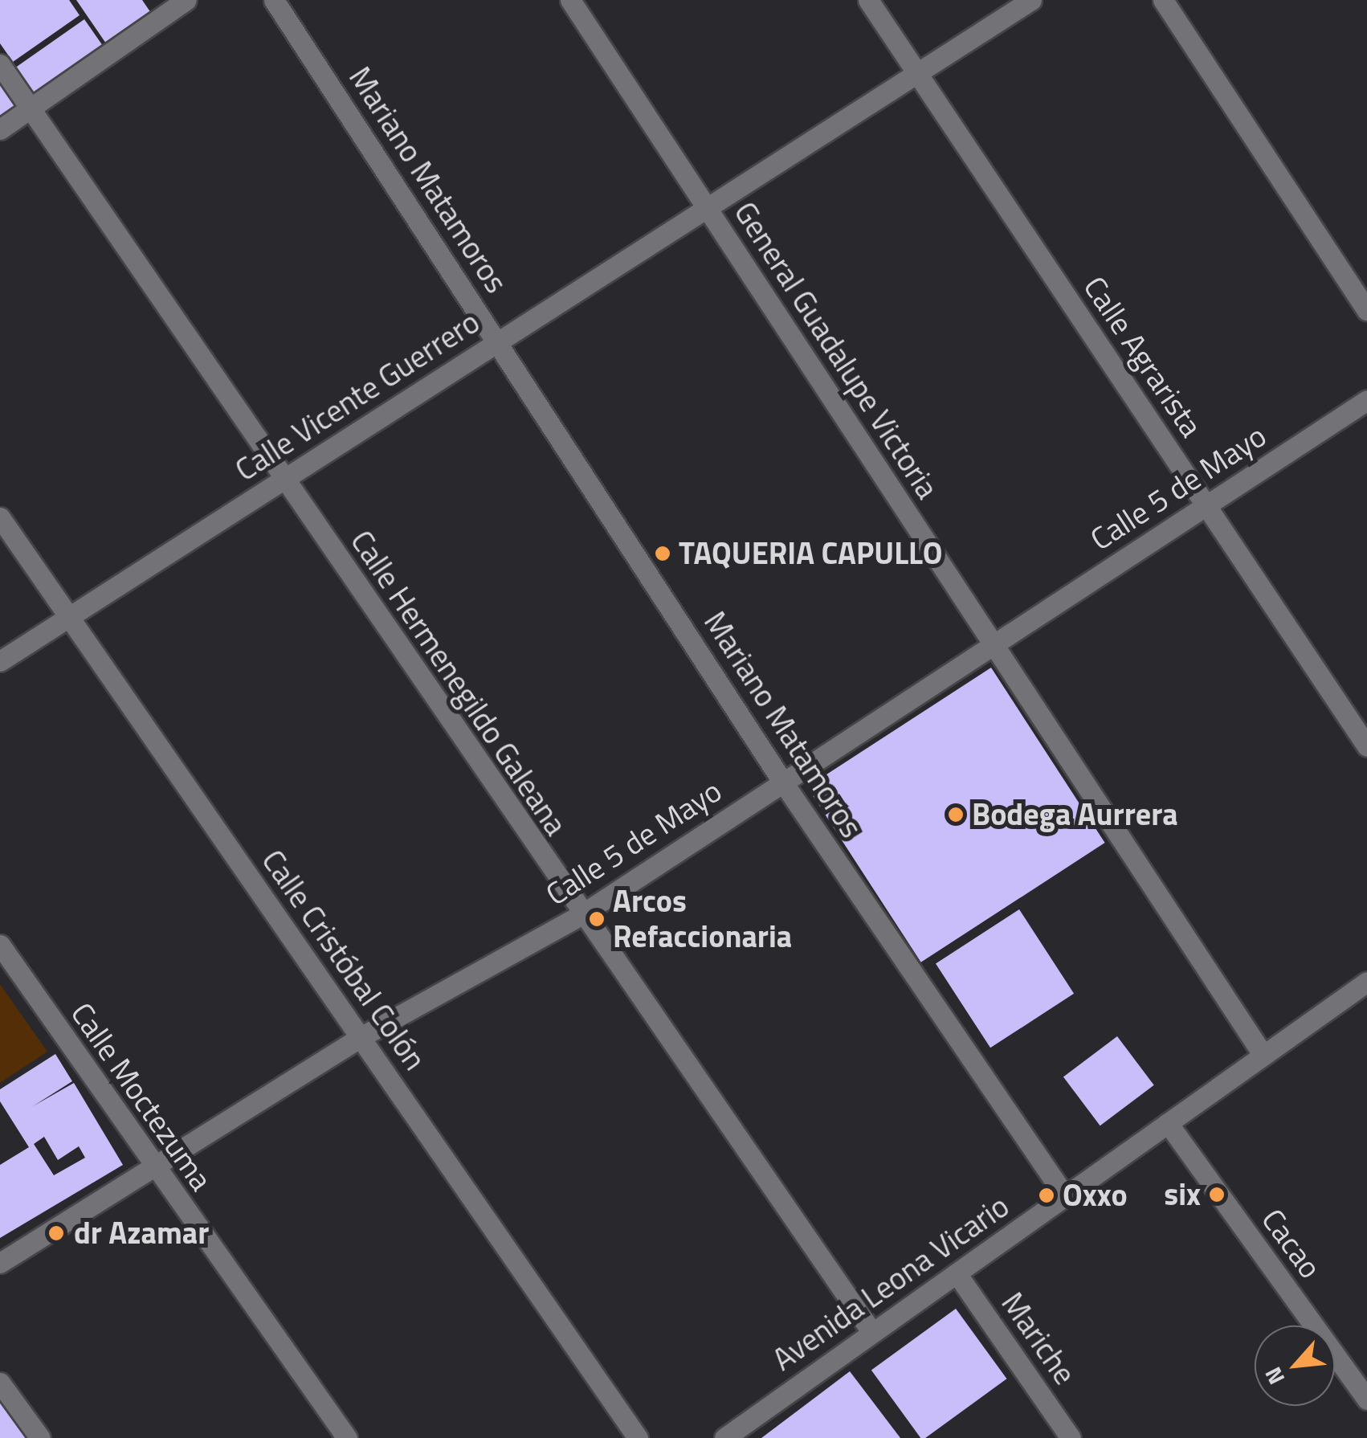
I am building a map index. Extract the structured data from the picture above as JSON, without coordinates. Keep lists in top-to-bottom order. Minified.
{"streets":{"street":["Mariano Matamoros","General Guadalupe Victoria","Calle Agrarista","Calle Vicente Guerrero","Calle 5 de Mayo","Calle Hermenegildo Galeana","Calle Cristóbal Colón","Calle Moctezuma","Cacao","Avenida Leona Vicario","Mariche"]},"crossings":[["Mariano Matamoros","Calle Vicente Guerrero"],["Mariano Matamoros","Calle 5 de Mayo"],["Mariano Matamoros","Avenida Leona Vicario"],["General Guadalupe Victoria","Calle Vicente Guerrero"],["General Guadalupe Victoria","Calle 5 de Mayo"],["General Guadalupe Victoria","Avenida Leona Vicario"],["Calle Agrarista","Calle Vicente Guerrero"],["Calle Agrarista","Calle 5 de Mayo"],["Calle Vicente Guerrero","Calle Hermenegildo Galeana"],["Calle Vicente Guerrero","Calle Cristóbal Colón"],["Calle 5 de Mayo","Calle Hermenegildo Galeana"],["Calle 5 de Mayo","Calle Cristóbal Colón"],["Calle 5 de Mayo","Calle Moctezuma"],["Calle Hermenegildo Galeana","Avenida Leona Vicario"],["Cacao","Avenida Leona Vicario"],["Avenida Leona Vicario","Mariche"]],"places":["TAQUERIA CAPULLO","Bodega Aurrera","Arcos Refaccionaria","six","Oxxo","dr Azamar"],"north":"bottom left"}
